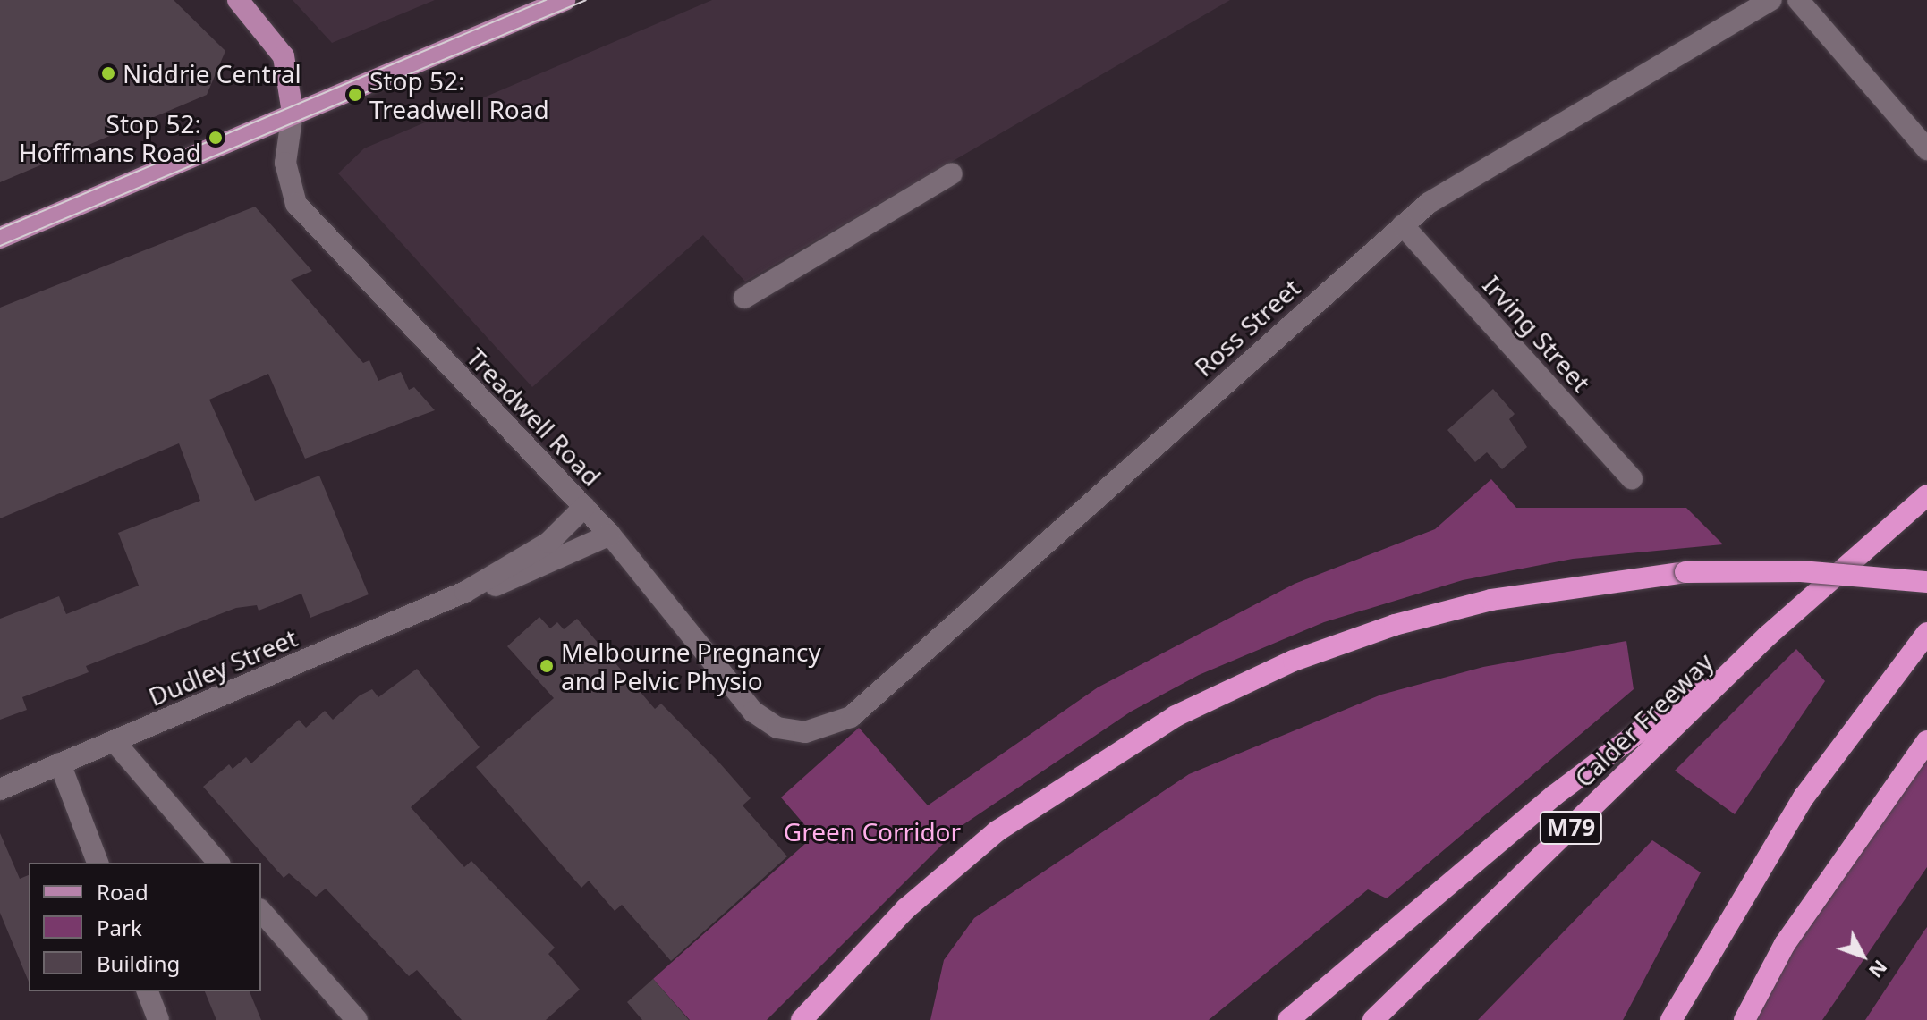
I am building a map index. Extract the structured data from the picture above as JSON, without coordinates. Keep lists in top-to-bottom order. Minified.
{"streets":{"highway":["Calder Freeway","M79"],"street":["Ross Street","Irving Street","Treadwell Road","Dudley Street"]},"crossings":[["Ross Street","Irving Street"],["Ross Street","Treadwell Road"],["Treadwell Road","Dudley Street"]],"parks":["Green Corridor"],"places":["Niddrie Central","Stop 52: Treadwell Road","Stop 52: Hoffmans Road","Melbourne Pregnancy and Pelvic Physio"],"legend":["Road","Park","Building"],"north":"bottom right"}
